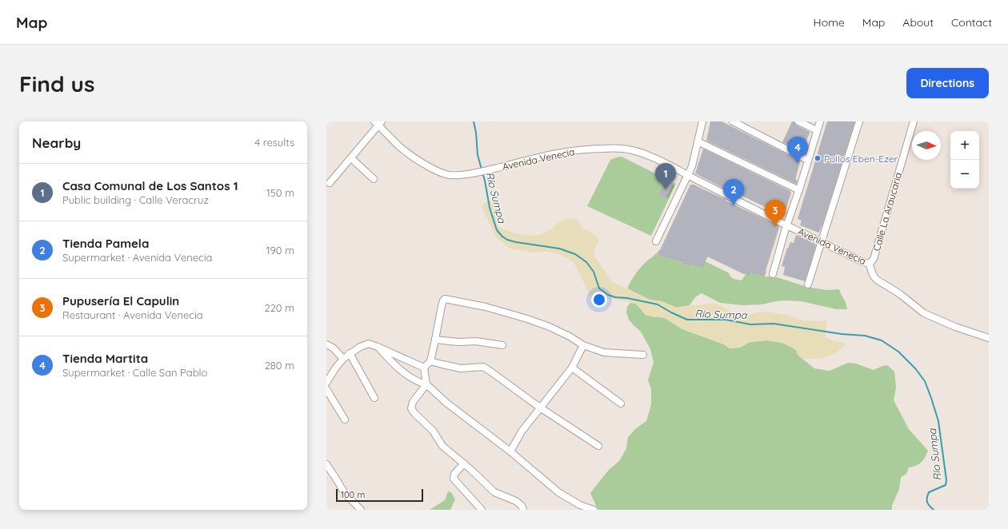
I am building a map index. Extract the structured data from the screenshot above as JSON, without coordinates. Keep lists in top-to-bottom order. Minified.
{"streets":{"street":["Avenida Venecia","Calle La Araucaria"]},"crossings":[["Avenida Venecia","Calle La Araucaria"]],"water":["Río Sumpa"],"places":["Pollos Eben-Ezer"],"scale_bar":"100 m","north":"right","page":{"header":"Map","nav":["Home","Map","About","Contact"],"buttons":"Directions","title":"Find us","heading":["Nearby","4 results"],"map_buttons":["+","−"],"pins":["4","1","2","3"],"list":[{"mark":"1","name":"Casa Comunal de Los Santos 1","note":"Public building · Calle Veracruz","value":"150 m"},{"mark":"2","name":"Tienda Pamela","note":"Supermarket · Avenida Venecia","value":"190 m"},{"mark":"3","name":"Pupusería El Capulin","note":"Restaurant · Avenida Venecia","value":"220 m"},{"mark":"4","name":"Tienda Martita","note":"Supermarket · Calle San Pablo","value":"280 m"}],"scale":"100 m"}}
